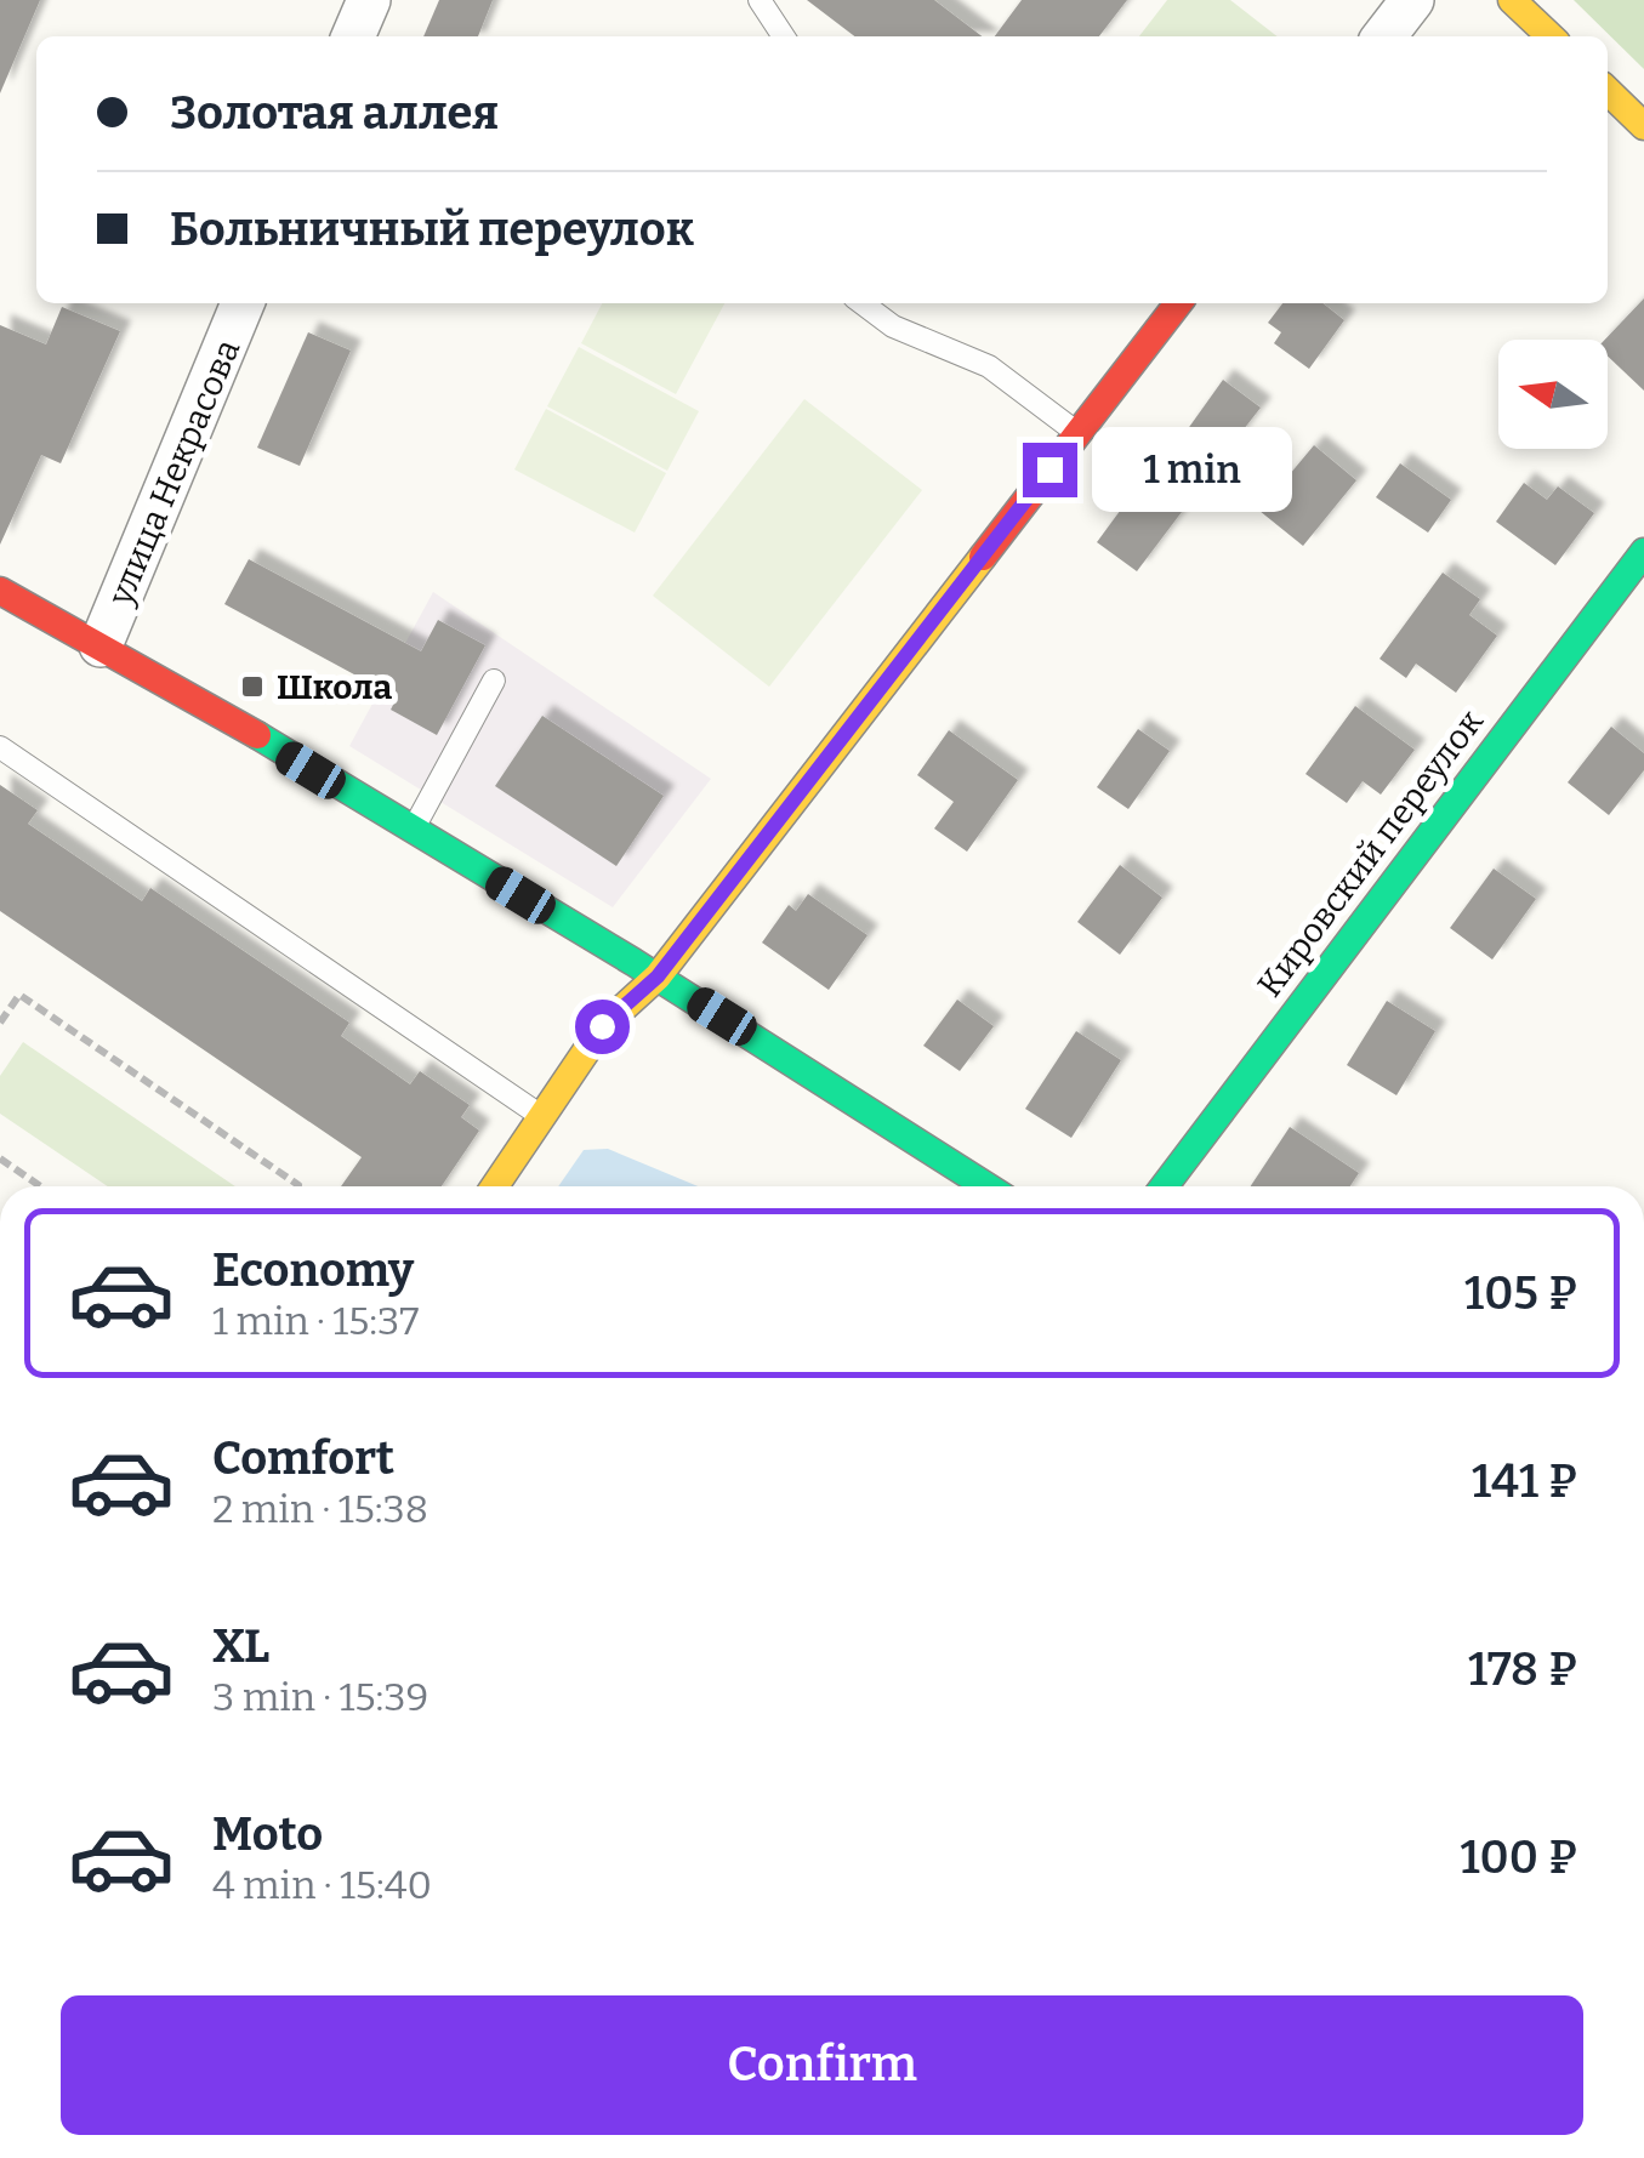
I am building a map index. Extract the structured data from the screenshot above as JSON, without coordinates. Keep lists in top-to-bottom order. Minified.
{"streets":{"street":["улица Некрасова","Кировский переулок"]},"places":{"transit":["Школа"]},"north":"left","page":{"banner":["Золотая аллея","Больничный переулок"],"bubble":"1 min","list":[{"name":"Economy","note":"1 min · 15:37","value":"105 ₽"},{"name":"Comfort","note":"2 min · 15:38","value":"141 ₽"},{"name":"XL","note":"3 min · 15:39","value":"178 ₽"},{"name":"Moto","note":"4 min · 15:40","value":"100 ₽"}],"buttons":"Confirm"}}
